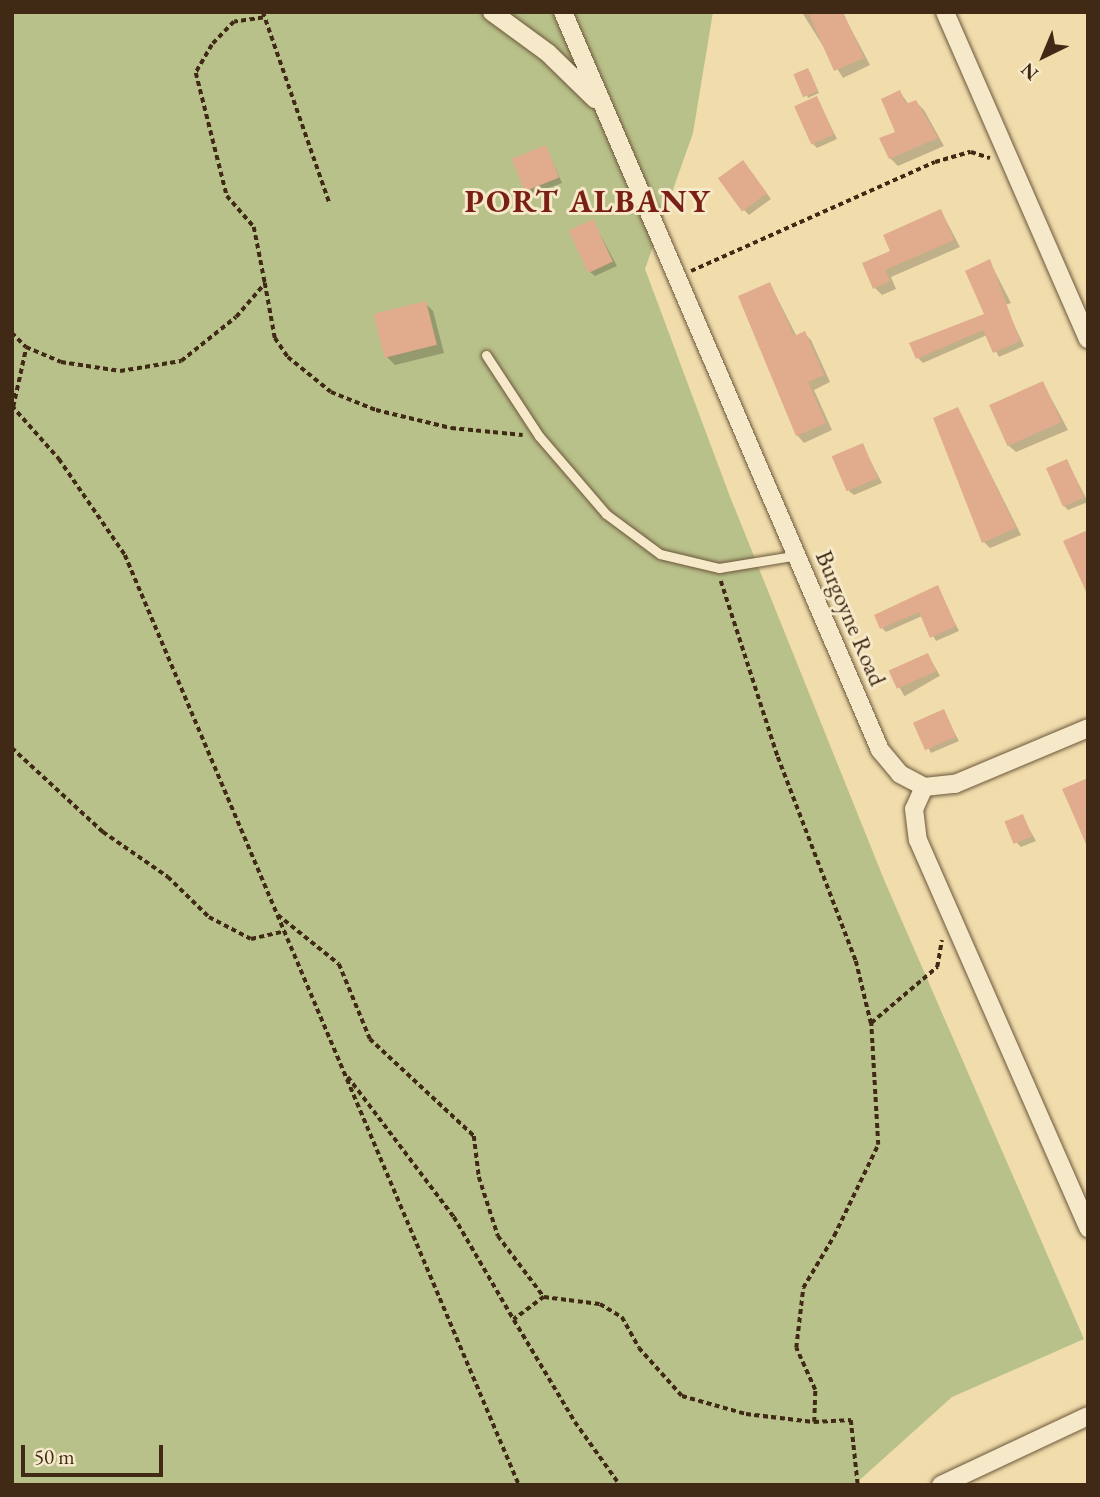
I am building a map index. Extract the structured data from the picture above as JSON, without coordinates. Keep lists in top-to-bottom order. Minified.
{"streets":{"street":["Burgoyne Road"]},"districts":["PORT ALBANY"],"scale_bar":"50 m","north":"bottom left"}
